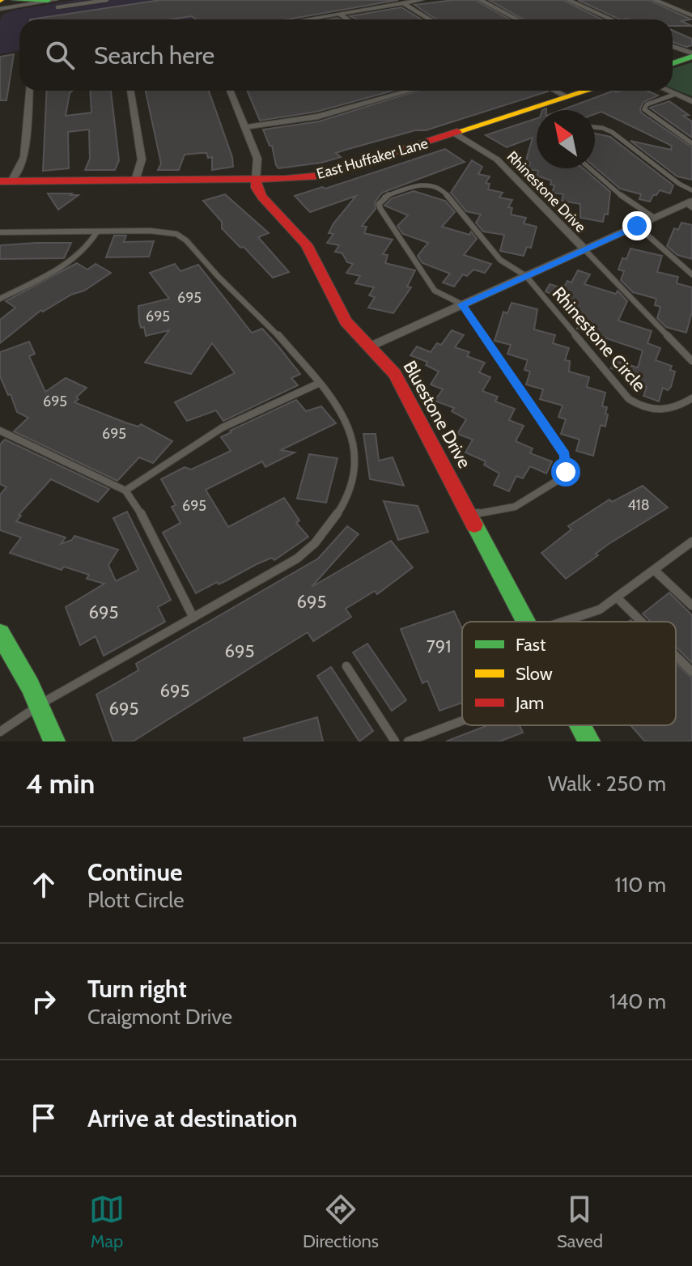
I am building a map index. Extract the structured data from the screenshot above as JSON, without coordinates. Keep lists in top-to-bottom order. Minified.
{"streets":{"street":["East Huffaker Lane","Rhinestone Drive","Bluestone Drive"],"lane":["Rhinestone Circle"]},"crossings":[["East Huffaker Lane","Rhinestone Drive"],["East Huffaker Lane","Bluestone Drive"]],"house_numbers":["695","695","695","695","418","695","695","695","791","695","695","695"],"legend":["Fast","Slow","Jam"],"north":"top left","page":{"search":"Search here","heading":["4 min","Walk · 250 m"],"list":[["Continue","Plott Circle","110 m"],["Turn right","Craigmont Drive","140 m"],"Arrive at destination"],"nav":["Map","Directions","Saved"]}}
